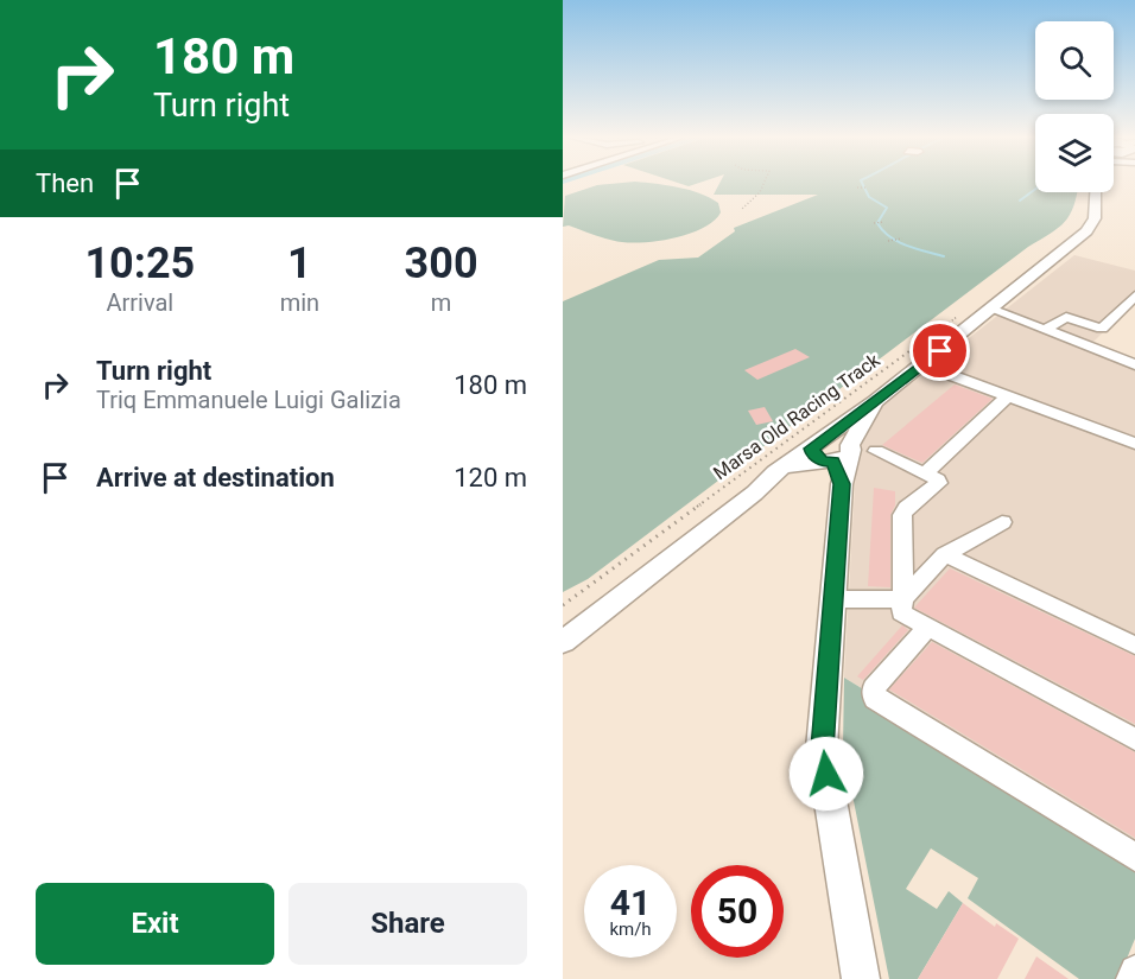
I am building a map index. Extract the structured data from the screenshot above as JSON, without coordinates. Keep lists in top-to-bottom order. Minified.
{"streets":{"path":["Marsa Old Racing Track"]},"page":{"turn":["180 m","Turn right"],"then":"Then","eta":["10:25","Arrival","1","min","300","m"],"list":[{"name":"Turn right","note":"Triq Emmanuele Luigi Galizia","value":"180 m"},{"name":"Arrive at destination","value":"120 m"}],"speed":"41 km/h","limit":"50","buttons":["Exit","Share"]}}
